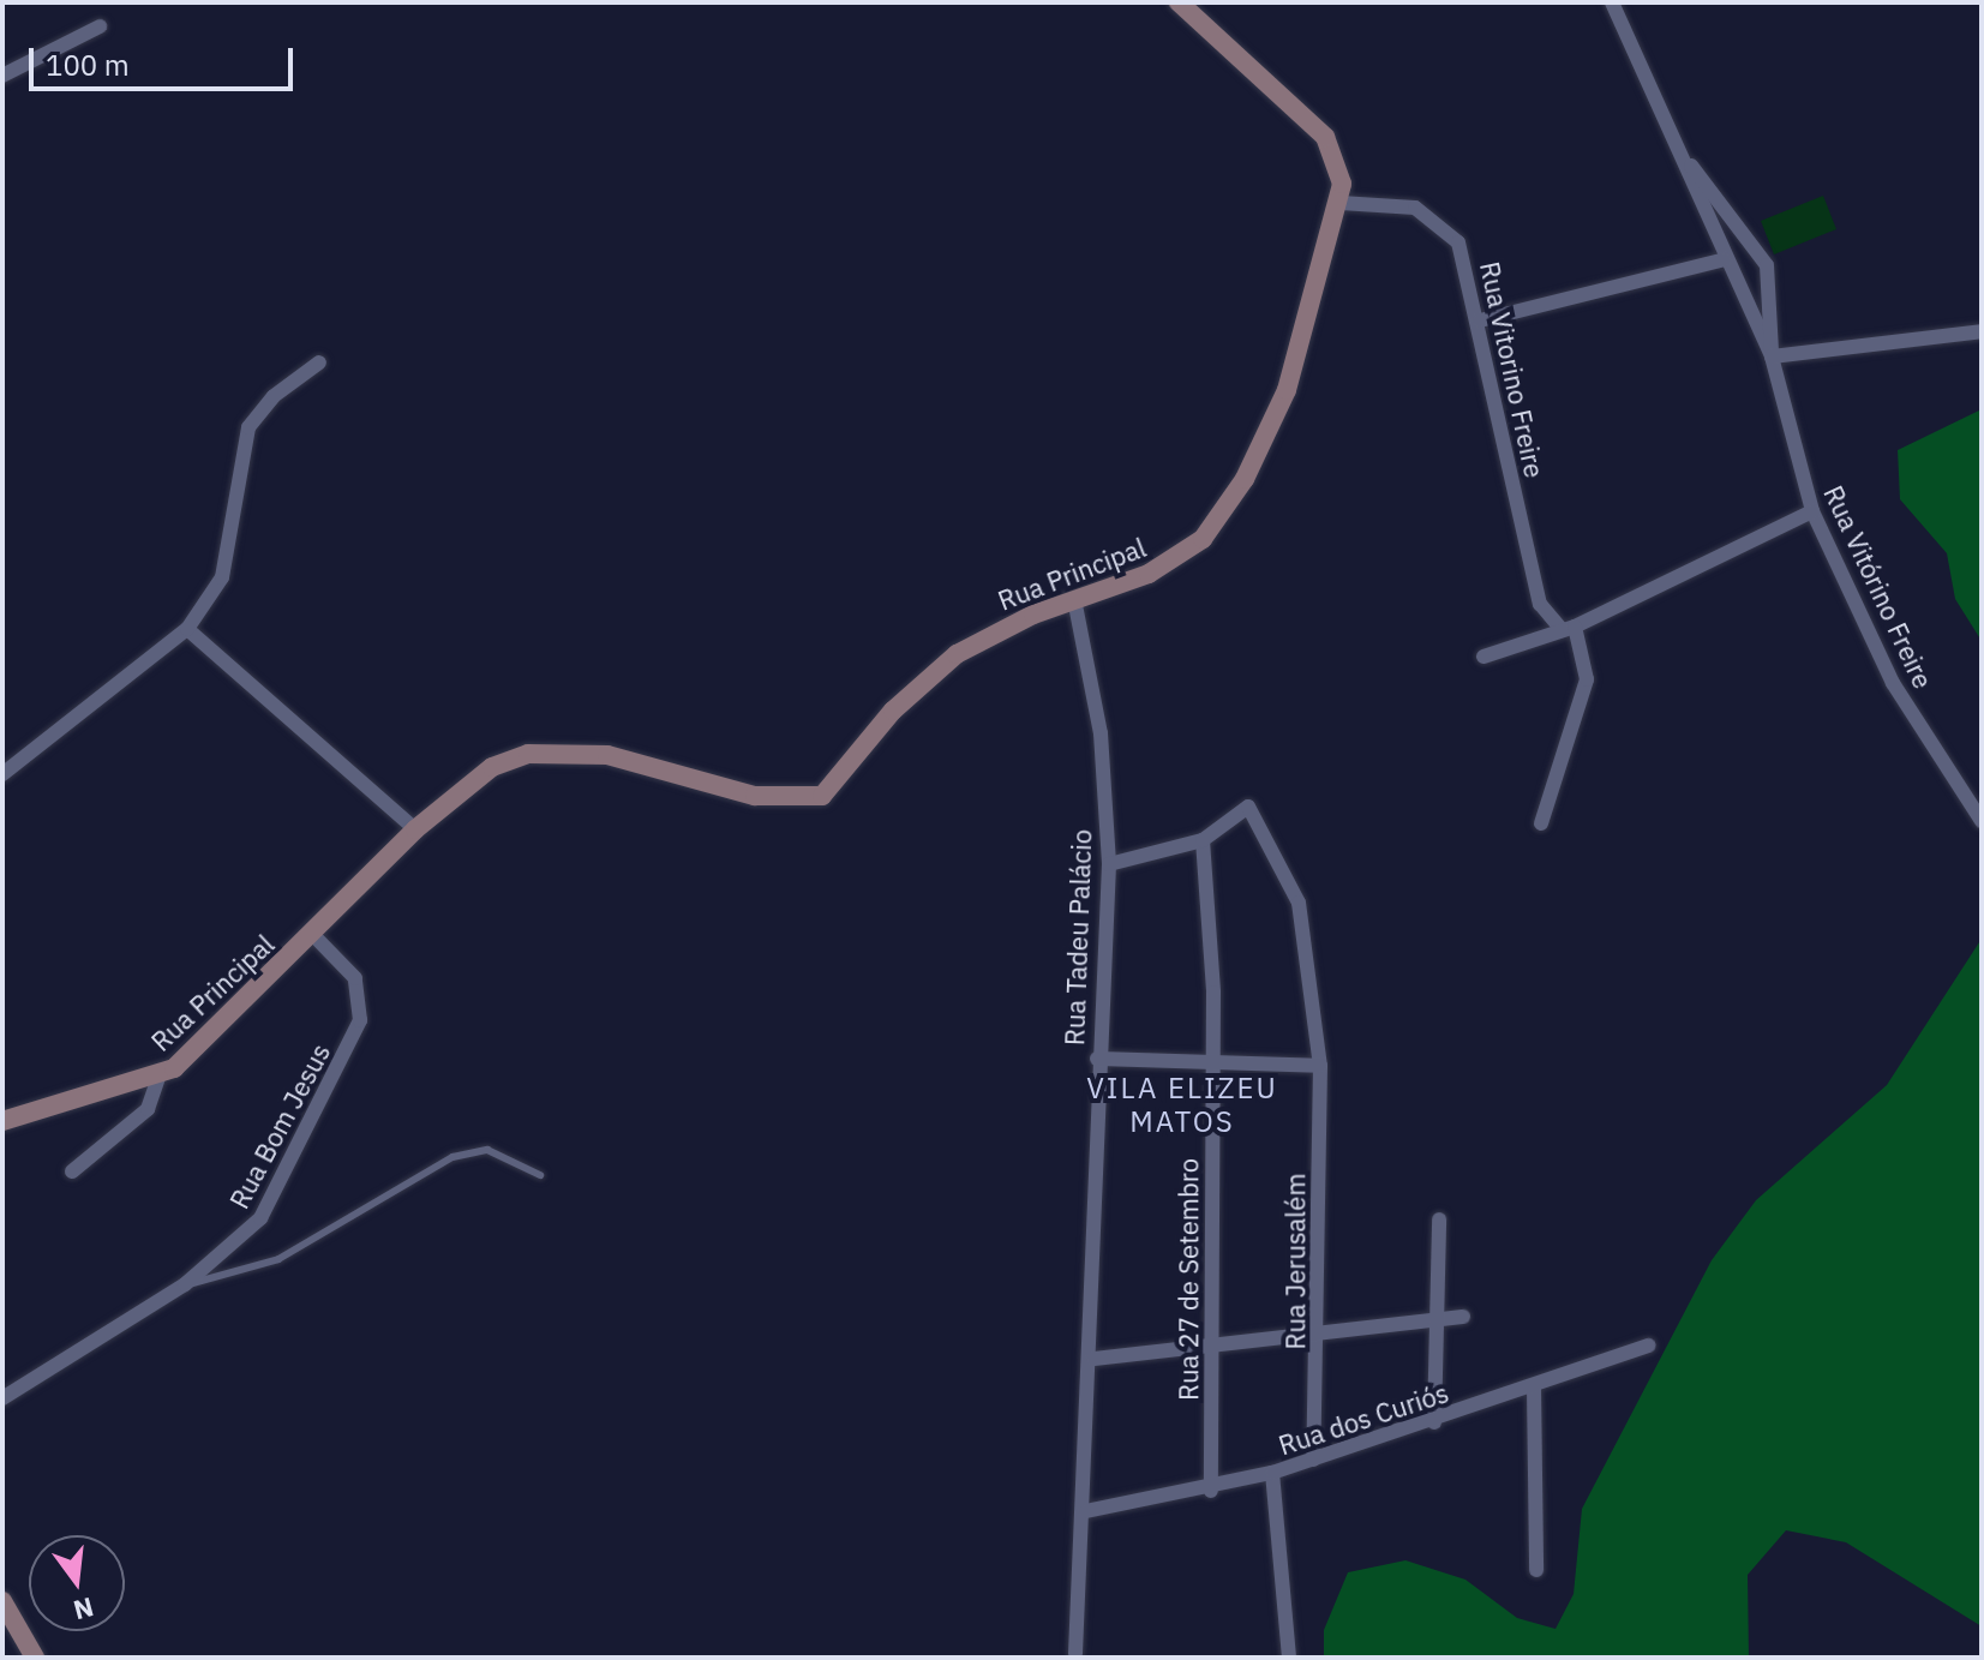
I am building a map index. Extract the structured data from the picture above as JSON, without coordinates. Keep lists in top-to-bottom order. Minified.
{"streets":{"street":["Rua Vitorino Freire","Rua Principal","Rua Vitórino Freire","Rua Tadeu Palácio","Rua Bom Jesus","Rua Jerusalém","Rua 27 de Setembro","Rua dos Curiós"]},"crossings":[["Rua Vitorino Freire","Rua Principal"],["Rua Principal","Rua Tadeu Palácio"],["Rua Principal","Rua Bom Jesus"],["Rua Tadeu Palácio","Rua dos Curiós"],["Rua Jerusalém","Rua 27 de Setembro"],["Rua Jerusalém","Rua dos Curiós"],["Rua 27 de Setembro","Rua dos Curiós"]],"districts":["VILA ELIZEU MATOS"],"scale_bar":"100 m","north":"bottom"}
